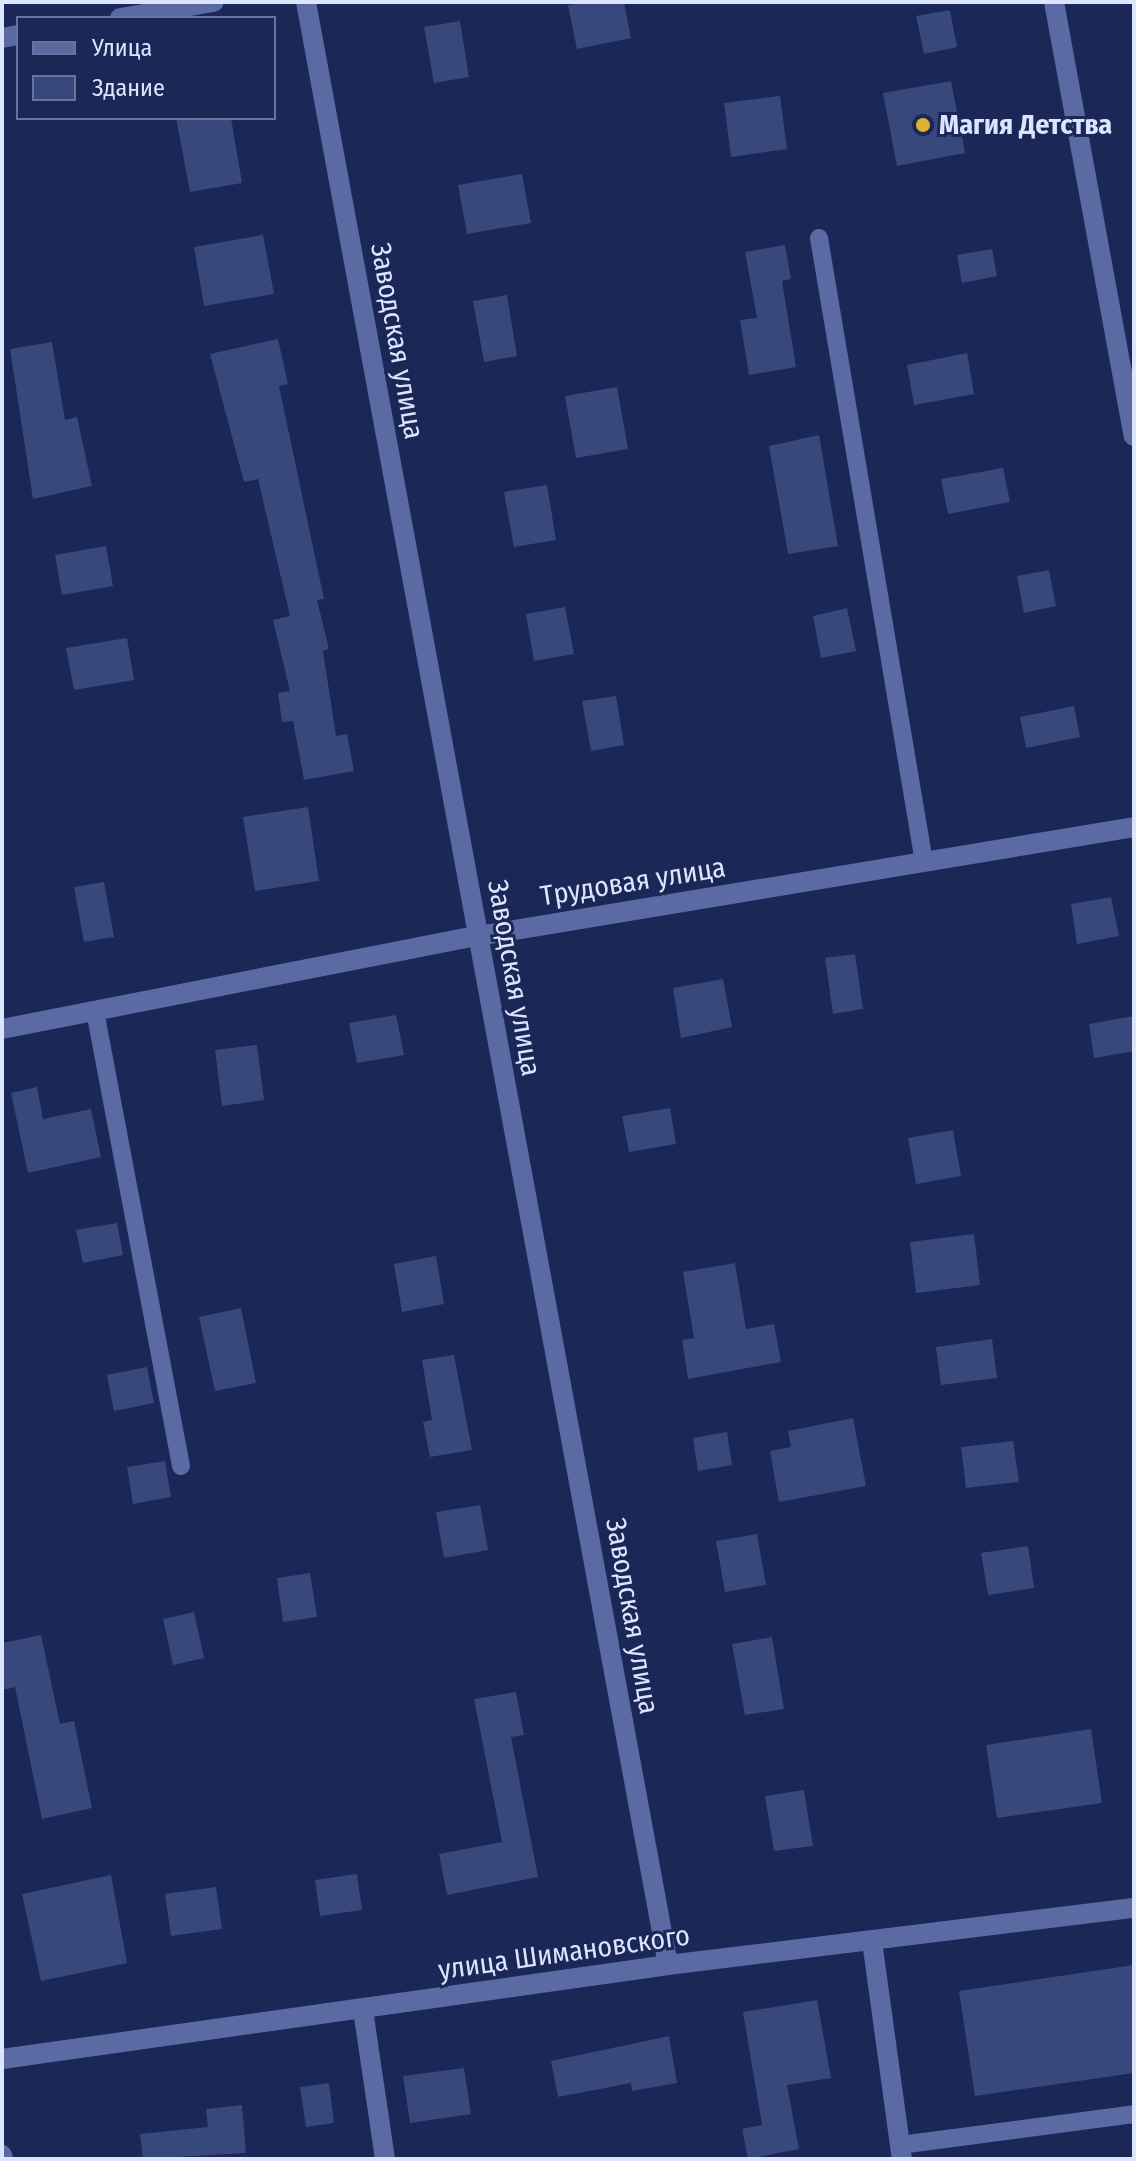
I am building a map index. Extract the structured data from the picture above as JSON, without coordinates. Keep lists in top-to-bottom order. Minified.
{"streets":{"street":["Заводская улица","Трудовая улица","улица Шимановского"]},"crossings":[["Заводская улица","Трудовая улица"],["Заводская улица","улица Шимановского"]],"places":["Магия Детства"],"legend":["Улица","Здание"]}
